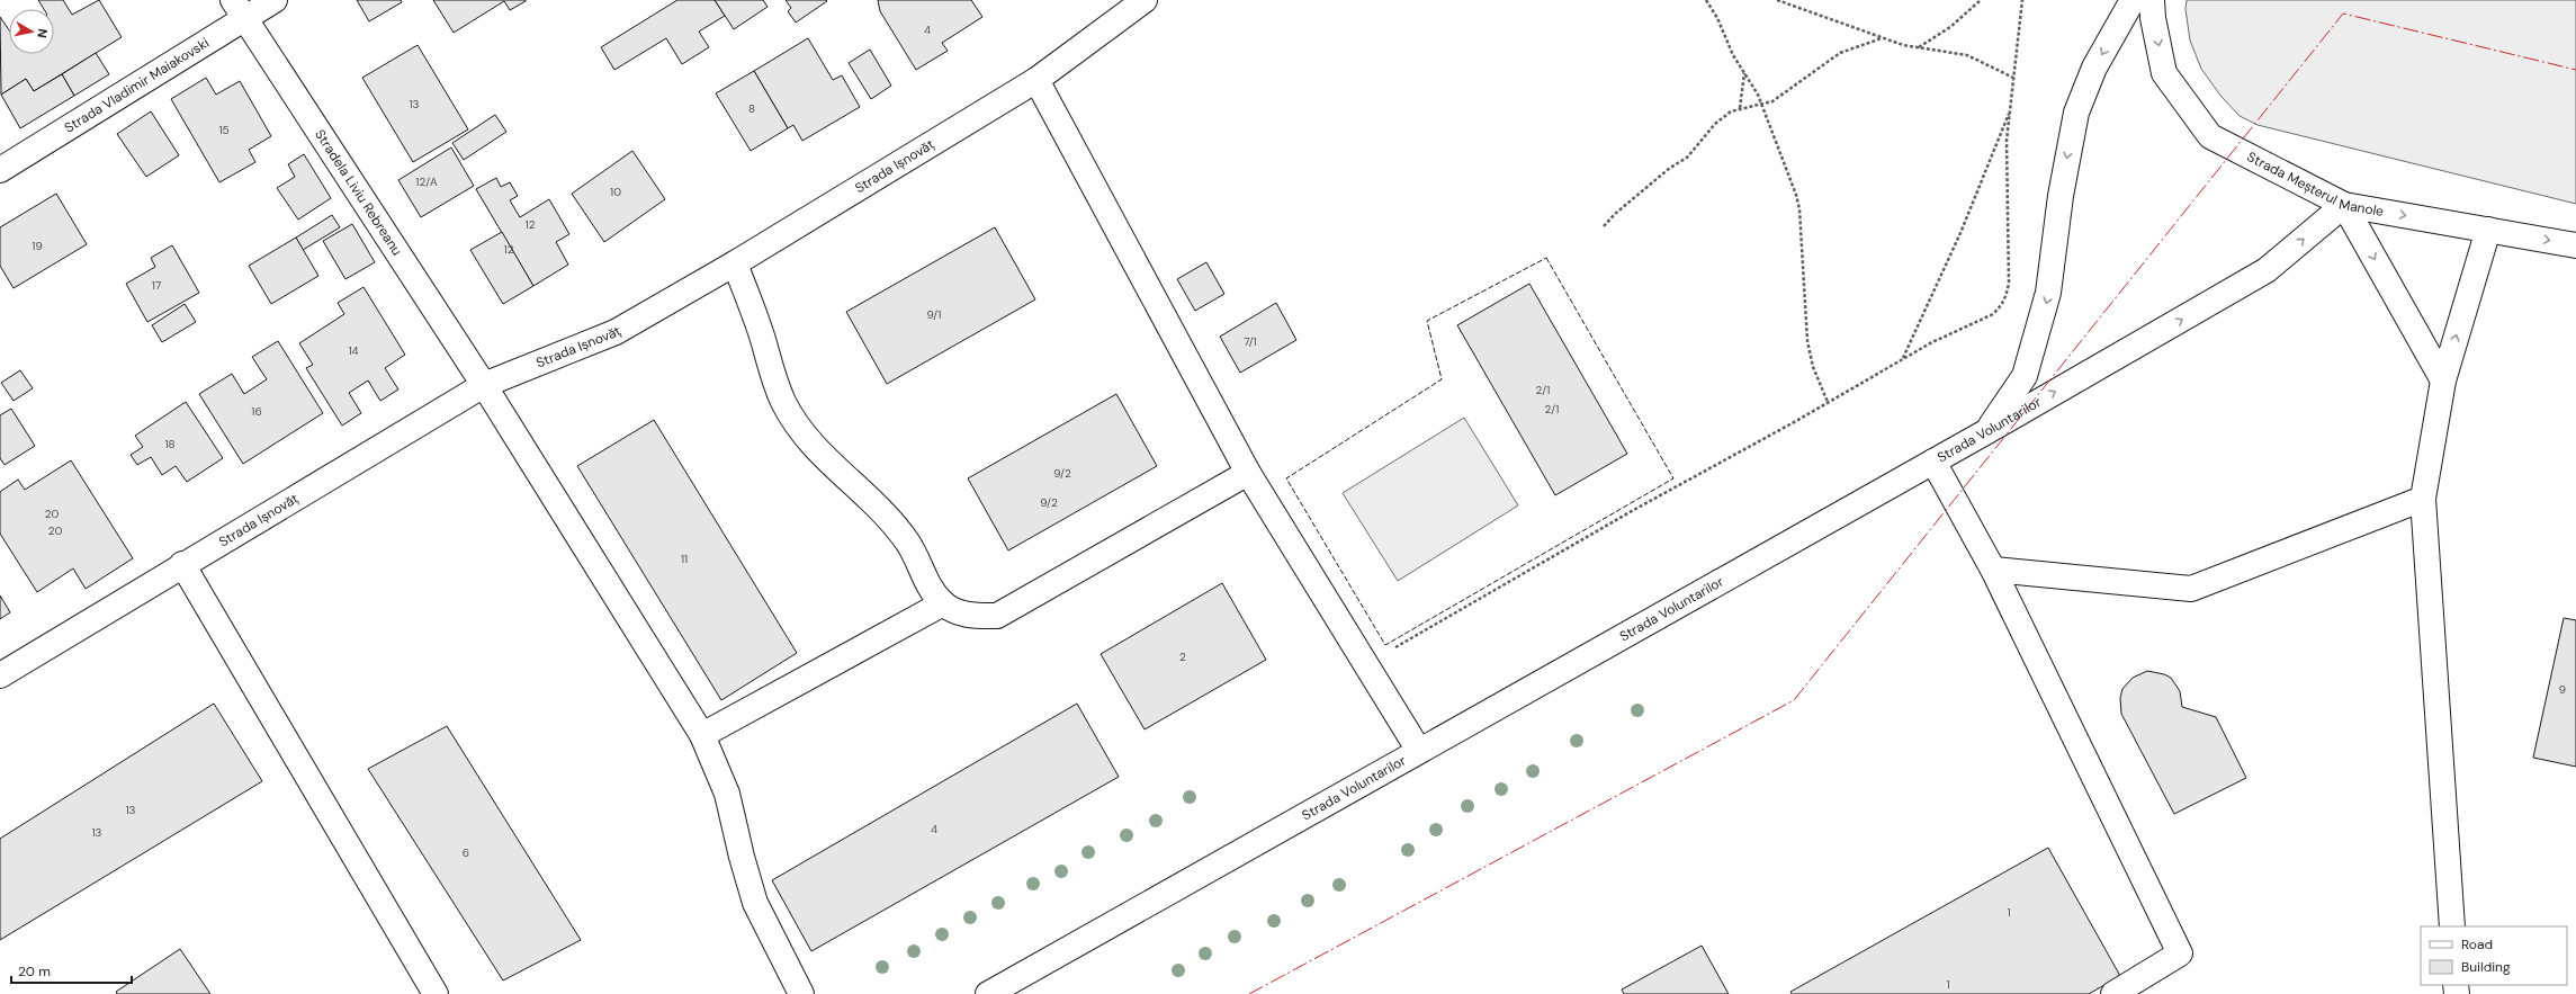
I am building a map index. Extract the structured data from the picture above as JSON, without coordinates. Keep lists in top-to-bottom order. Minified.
{"streets":{"street":["Strada Vladimir Maiakovski","Strada Ișnovăț","Strada Meșterul Manole","Stradela Liviu Rebreanu","Strada Voluntarilor"]},"crossings":[["Strada Vladimir Maiakovski","Stradela Liviu Rebreanu"],["Strada Ișnovăț","Stradela Liviu Rebreanu"],["Strada Meșterul Manole","Strada Voluntarilor"]],"one_way":["Strada Meșterul Manole"],"house_numbers":["4","13","8","15","12/A","10","12","19","12","17","9/1","7/1","14","2/1","2/1","16","18","9/2","9/2","20","20","11","2","9","13","4","13","6","1","1"],"legend":["Road","Building"],"scale_bar":"20 m","north":"right"}
